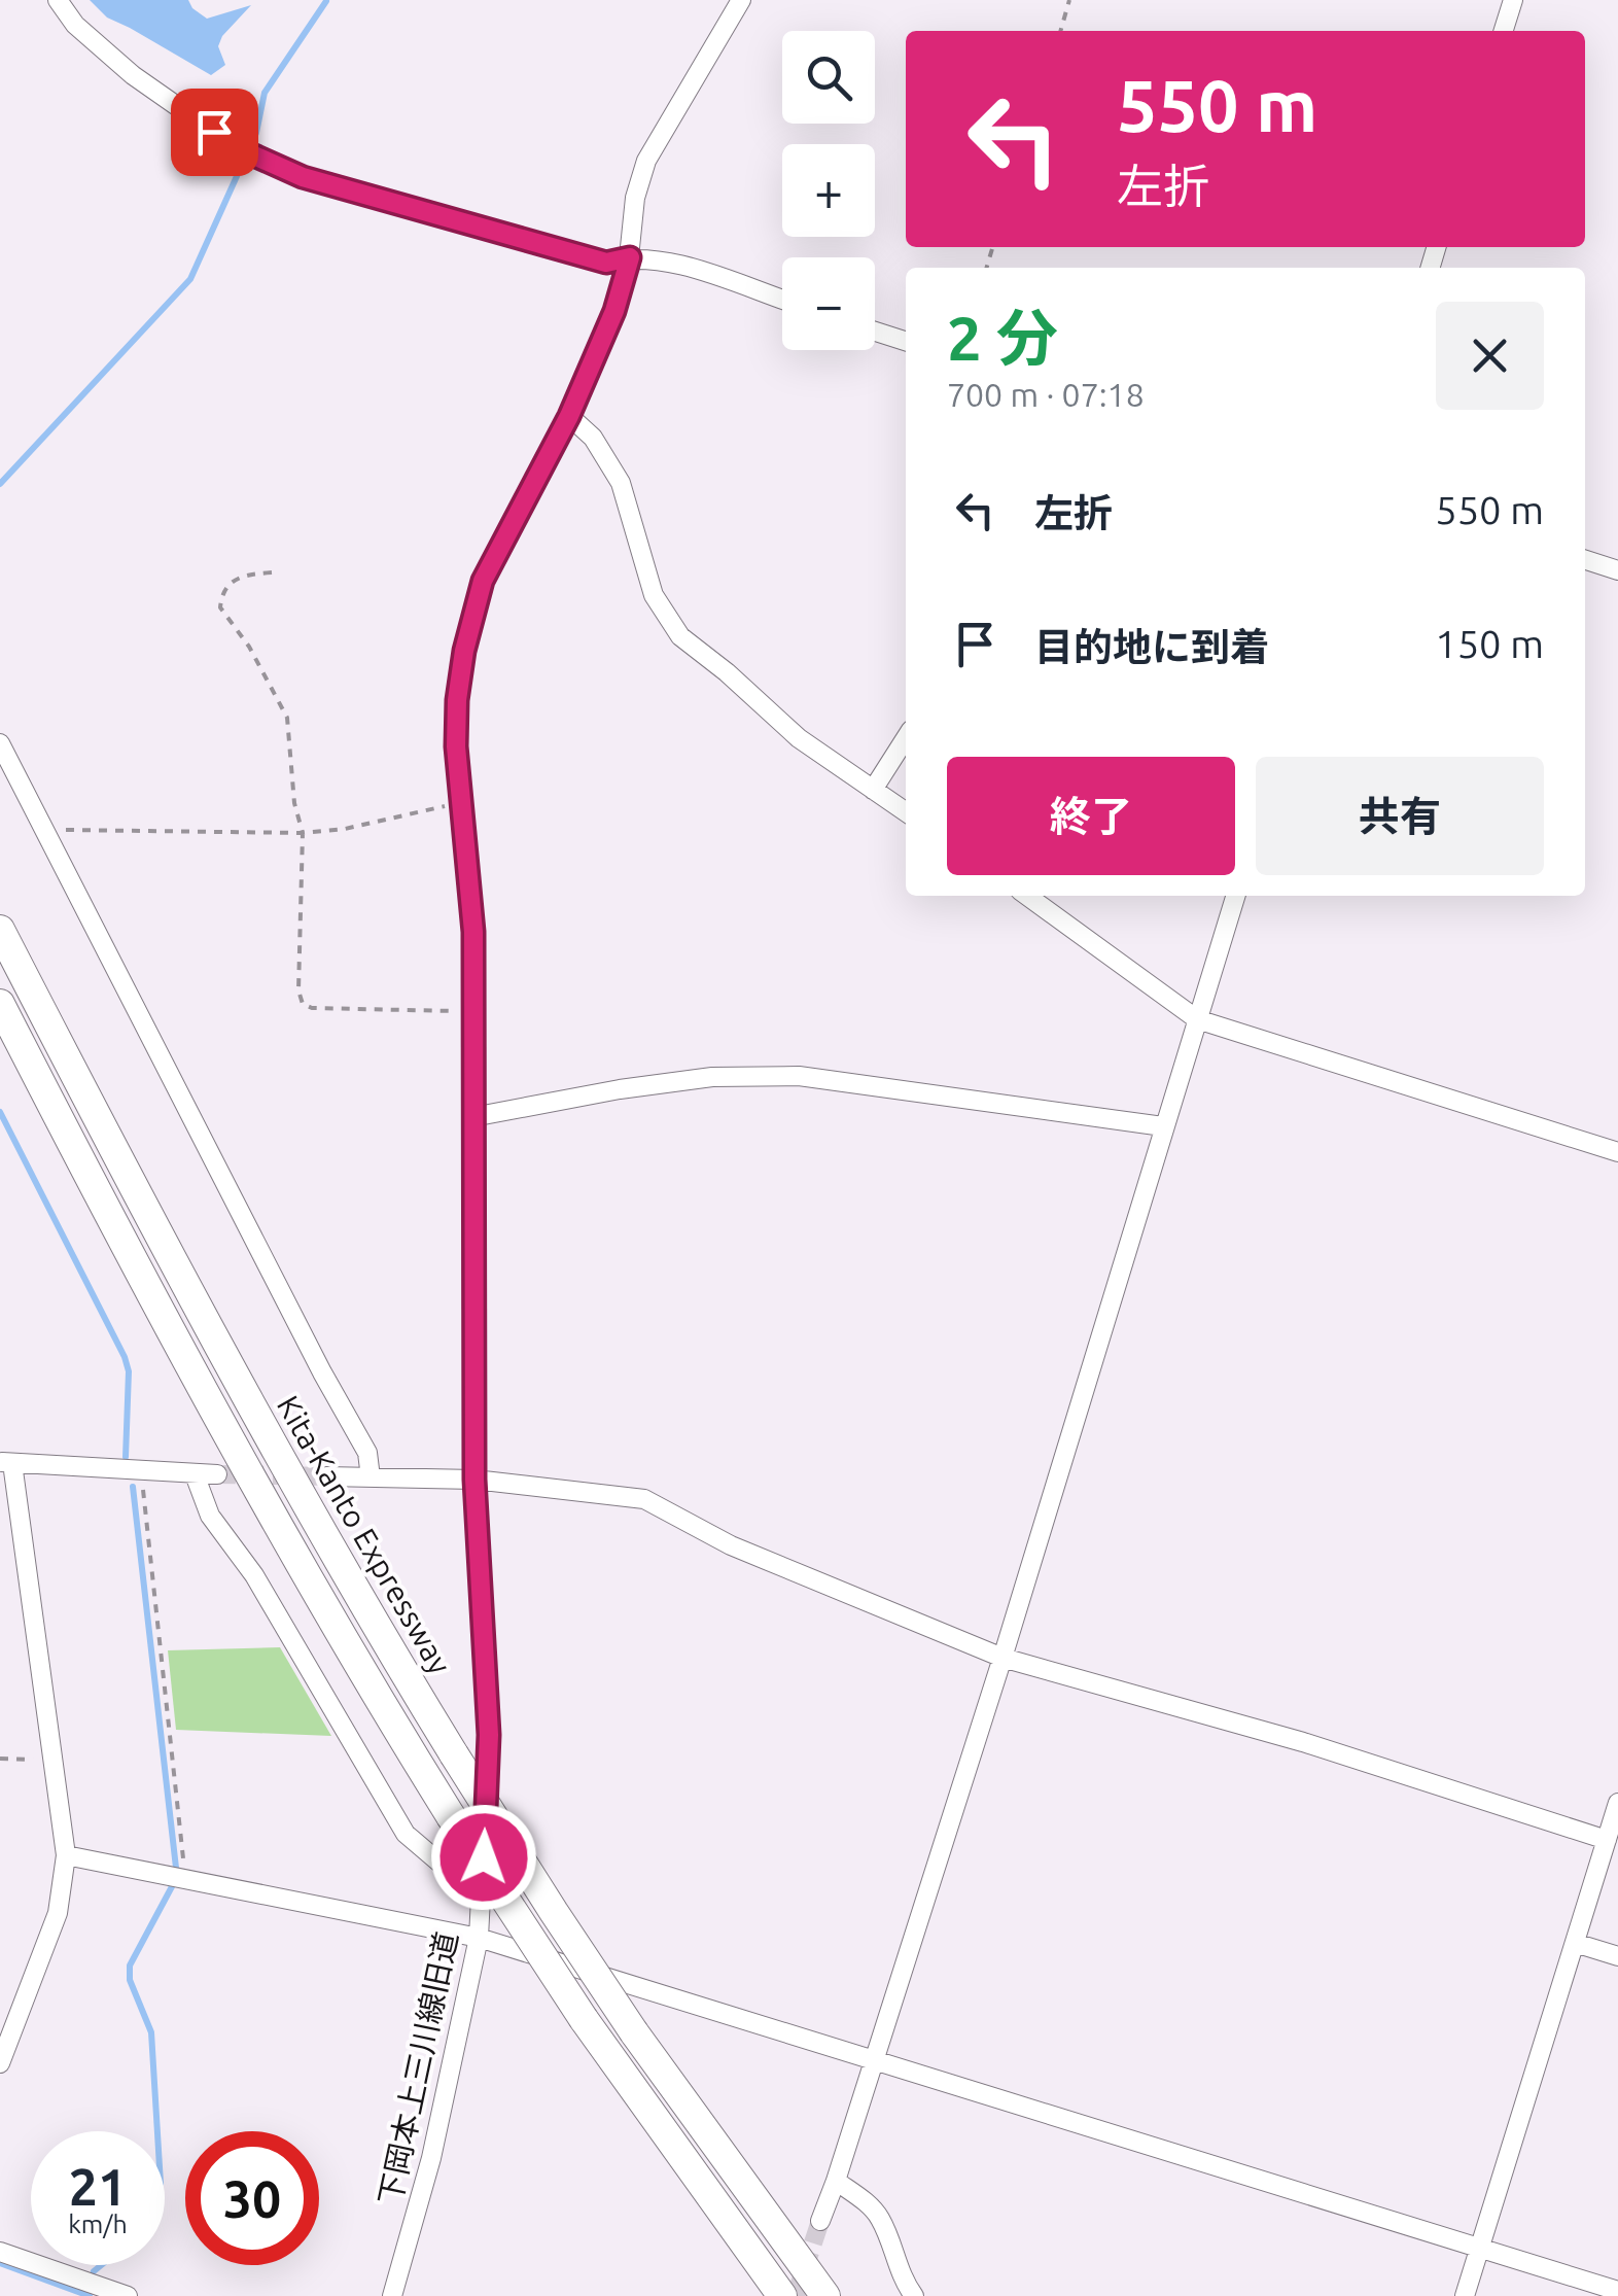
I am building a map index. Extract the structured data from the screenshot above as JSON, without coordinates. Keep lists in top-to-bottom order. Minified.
{"streets":{"highway":["Kita-Kanto Expressway"],"street":["下岡本上三川線旧道"]},"page":{"map_buttons":["+","−"],"turn":["550 m","左折"],"heading":["2 分","700 m · 07:18"],"list":[{"name":"左折","value":"550 m"},{"name":"目的地に到着","value":"150 m"}],"buttons":["終了","共有"],"speed":"21 km/h","limit":"30"}}
